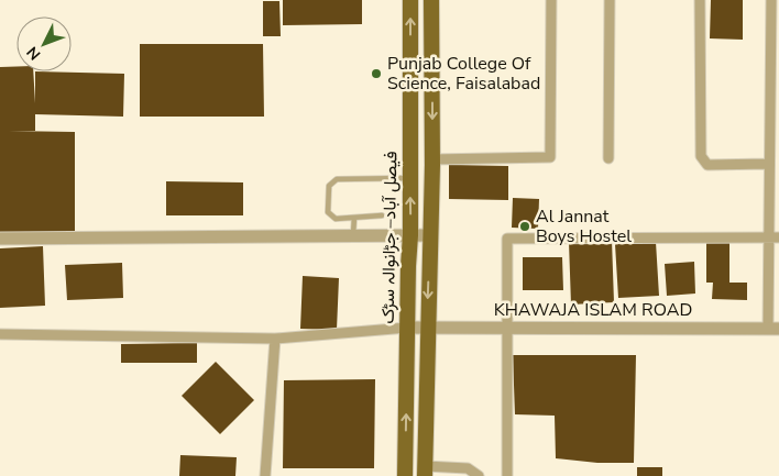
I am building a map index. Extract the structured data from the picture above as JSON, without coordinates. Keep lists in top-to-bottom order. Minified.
{"streets":{"main road":["فیصل آباد– جڑانوالہ سڑک"],"street":["KHAWAJA ISLAM ROAD"]},"crossings":[["فیصل آباد– جڑانوالہ سڑک","KHAWAJA ISLAM ROAD"]],"places":["Punjab College Of Science, Faisalabad","Al Jannat Boys Hostel"],"north":"bottom left"}
